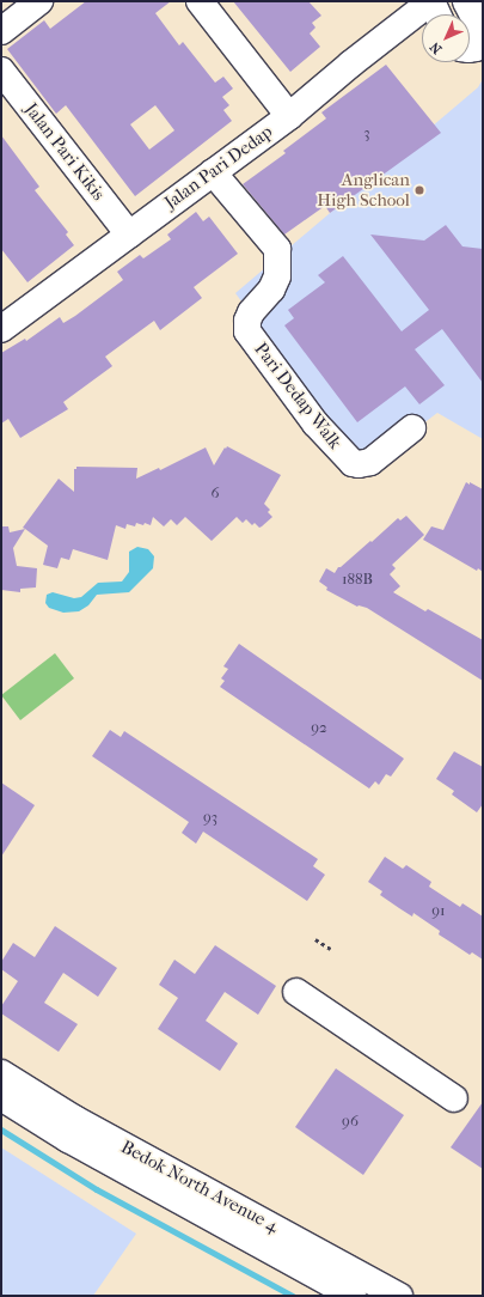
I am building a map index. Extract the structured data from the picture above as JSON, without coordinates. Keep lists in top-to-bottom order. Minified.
{"streets":{"street":["Jalan Pari Kikis","Jalan Pari Dedap","Pari Dedap Walk","Bedok North Avenue 4"]},"crossings":[["Jalan Pari Kikis","Jalan Pari Dedap"],["Jalan Pari Dedap","Pari Dedap Walk"]],"places":["Anglican High School"],"house_numbers":["3","6","188B","92","93","91","96"],"north":"bottom left"}
